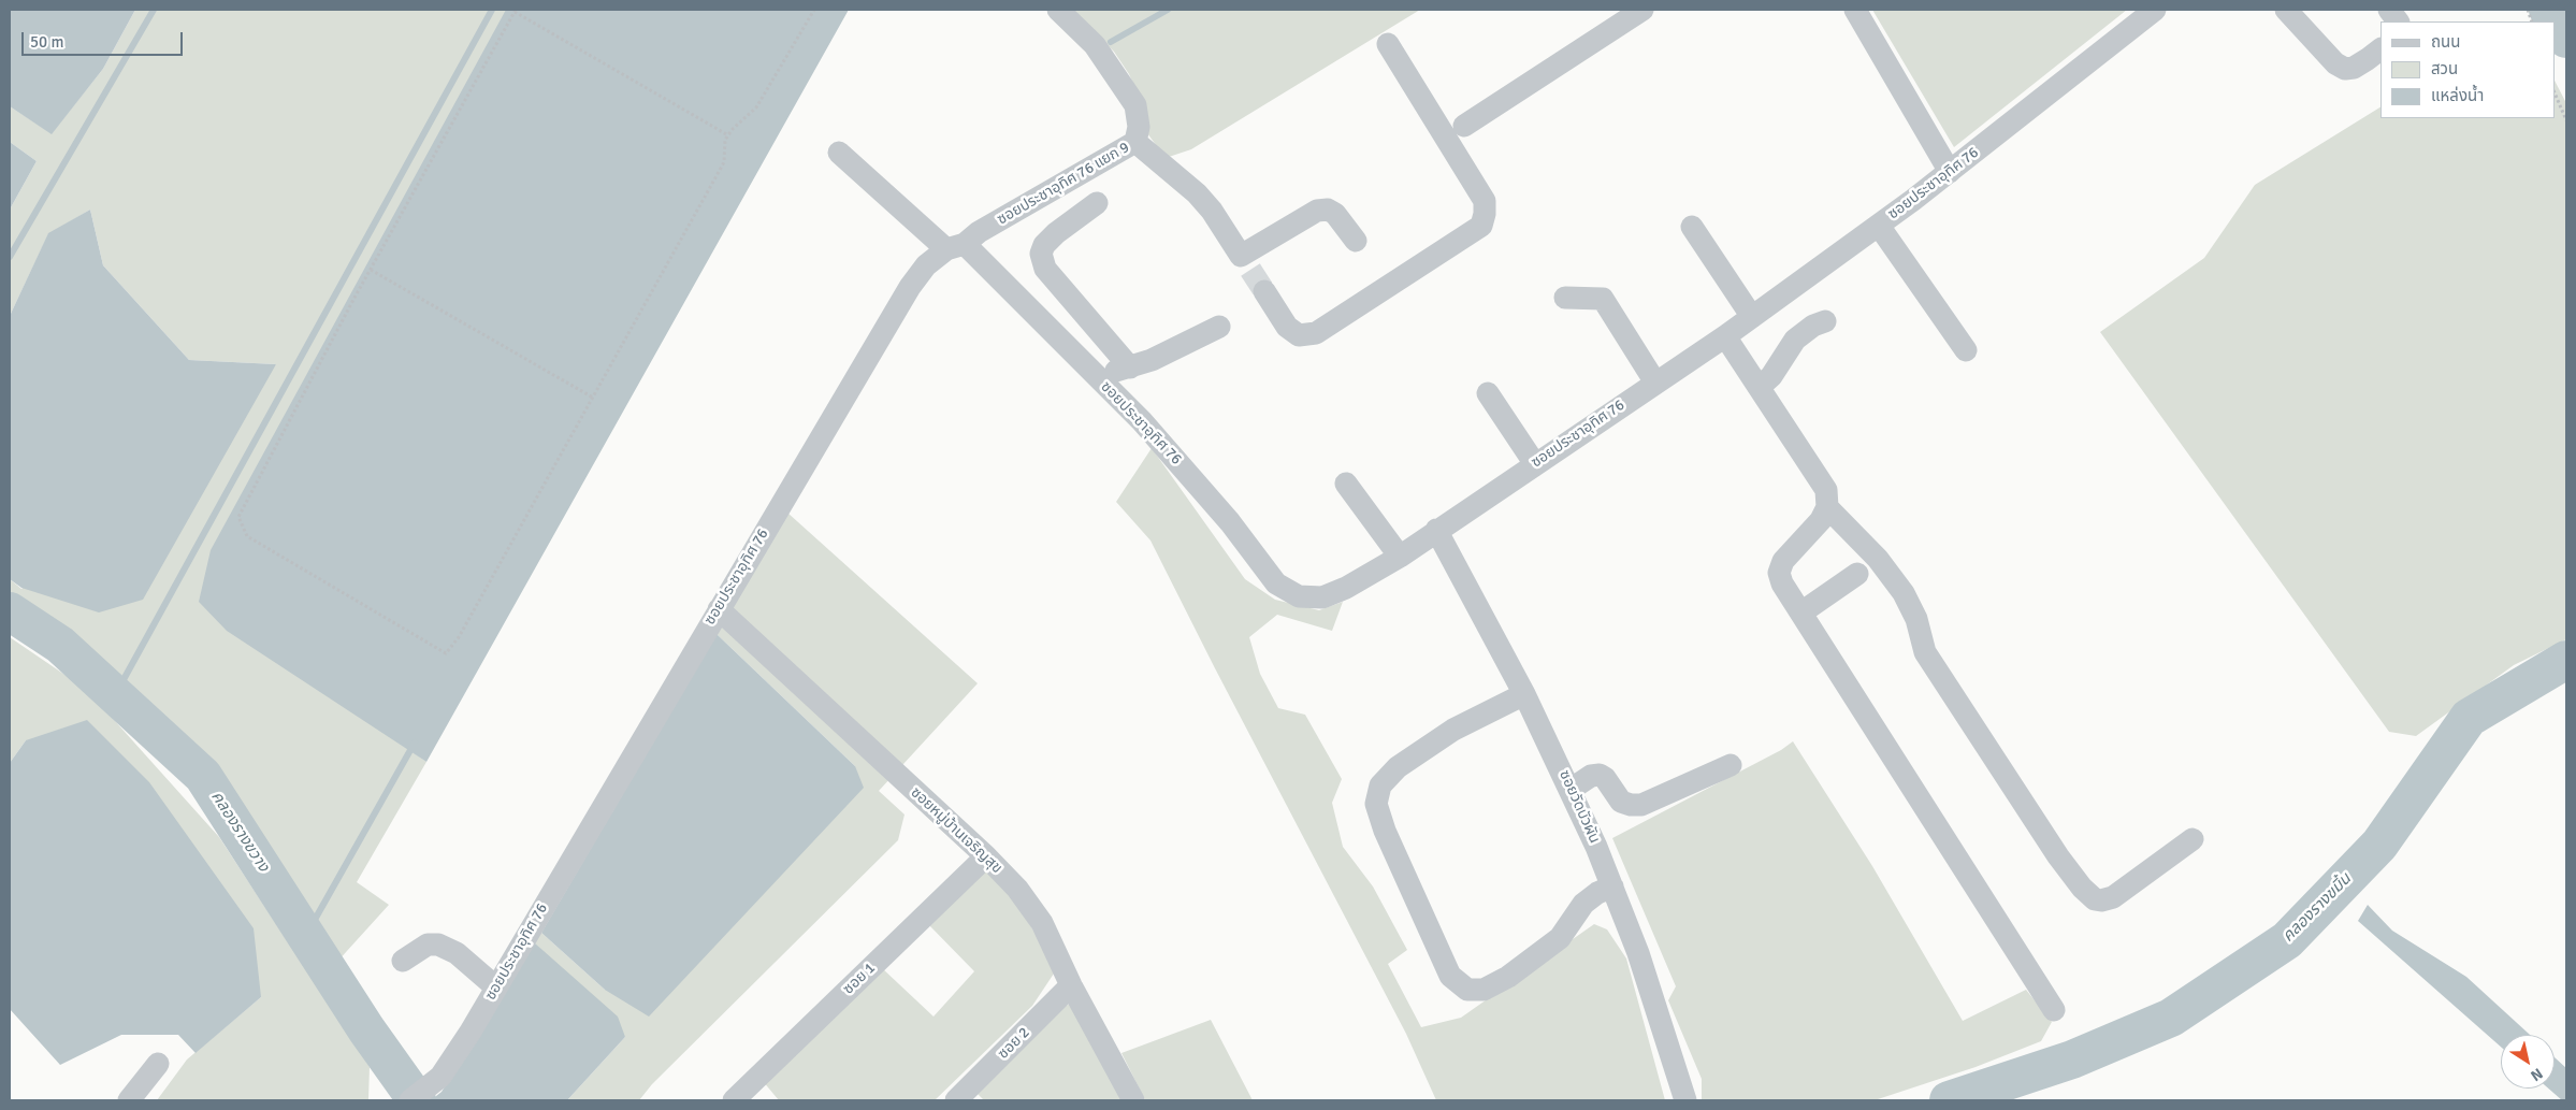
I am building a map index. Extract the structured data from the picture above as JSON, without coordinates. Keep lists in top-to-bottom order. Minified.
{"streets":{"street":["ซอยประชาอุทิศ 76 แยก 9","ซอยประชาอุทิศ 76","ซอยวัดบัวผัน","ซอยหมู่บ้านเจริญสุข","ซอย 1","ซอย 2"]},"crossings":[["ซอยประชาอุทิศ 76 แยก 9","ซอยประชาอุทิศ 76"],["ซอยประชาอุทิศ 76","ซอยวัดบัวผัน"],["ซอยประชาอุทิศ 76","ซอยหมู่บ้านเจริญสุข"],["ซอยหมู่บ้านเจริญสุข","ซอย 1"],["ซอยหมู่บ้านเจริญสุข","ซอย 2"]],"water":["คลองรางขวาง","คลองรางขมิ้น"],"legend":["ถนน","สวน","แหล่งน้ำ"],"scale_bar":"50 m","north":"bottom right"}
